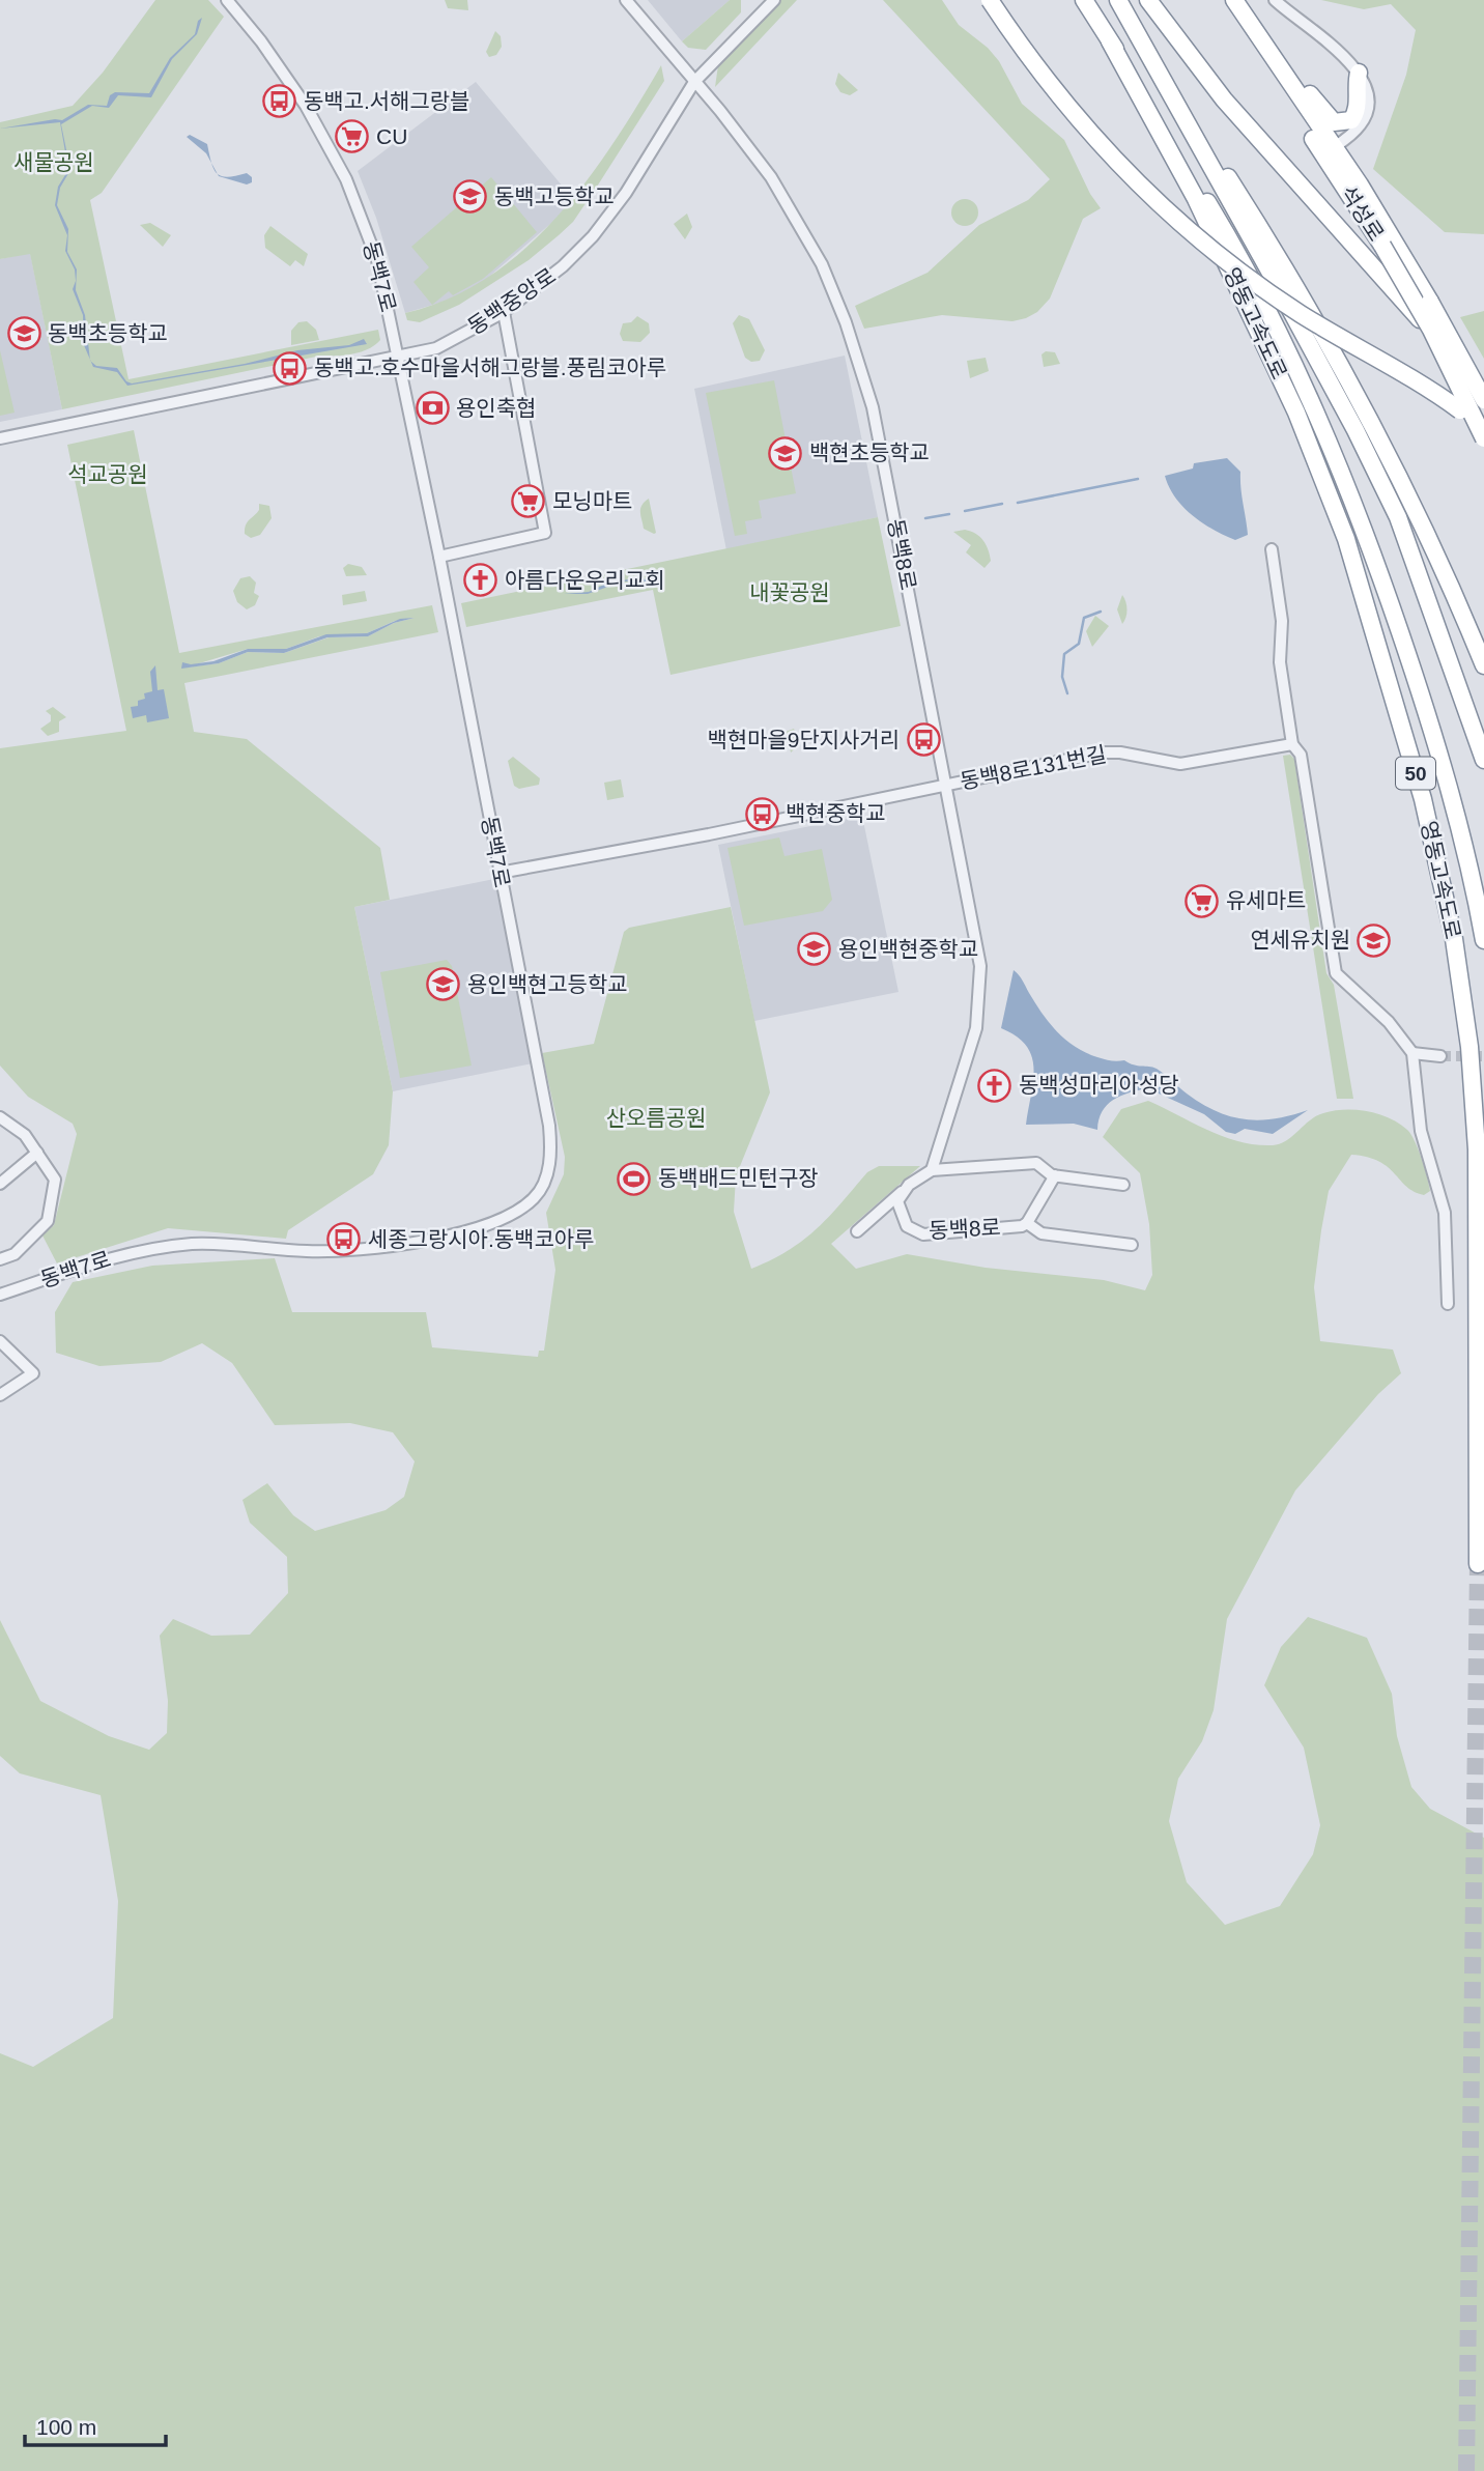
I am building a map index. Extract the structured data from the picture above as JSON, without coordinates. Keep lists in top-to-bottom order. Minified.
{"streets":{"highway":["석성로","영동고속도로","50"],"street":["동백7로","동백중앙로","동백8로","동백8로131번길"]},"crossings":[["동백7로","동백중앙로"],["동백7로","동백8로131번길"],["동백중앙로","동백8로"],["동백8로","동백8로131번길"]],"parks":["새물공원","석교공원","내꽃공원","산오름공원"],"places":{"bus stop":["동백고.서해그랑블","동백고.호수마을서해그랑블.풍림코아루","백현마을9단지사거리","백현중학교","세종그랑시아.동백코아루"],"supermarket":["CU","모닝마트","유세마트"],"school or university":["동백고등학교","동백초등학교","백현초등학교","연세유치원","용인백현중학교","용인백현고등학교"],"bank":["용인축협"],"church":["아름다운우리교회","동백성마리아성당"],"sports":["동백배드민턴구장"]},"scale_bar":"100 m"}
